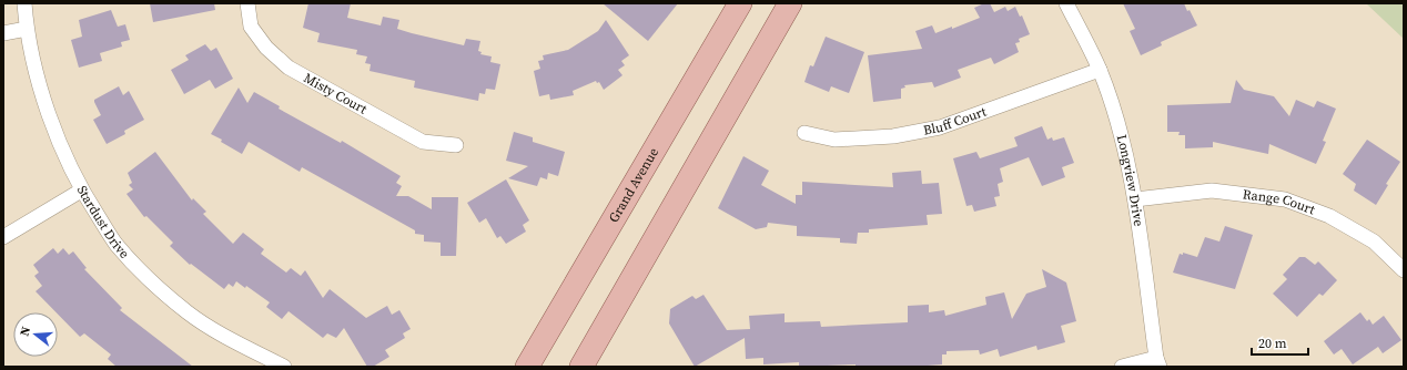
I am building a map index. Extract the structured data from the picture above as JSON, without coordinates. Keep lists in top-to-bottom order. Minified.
{"streets":{"main road":["Grand Avenue"],"street":["Misty Court","Bluff Court","Longview Drive","Range Court","Stardust Drive"]},"crossings":[["Bluff Court","Longview Drive"],["Longview Drive","Range Court"]],"scale_bar":"20 m","north":"left"}
